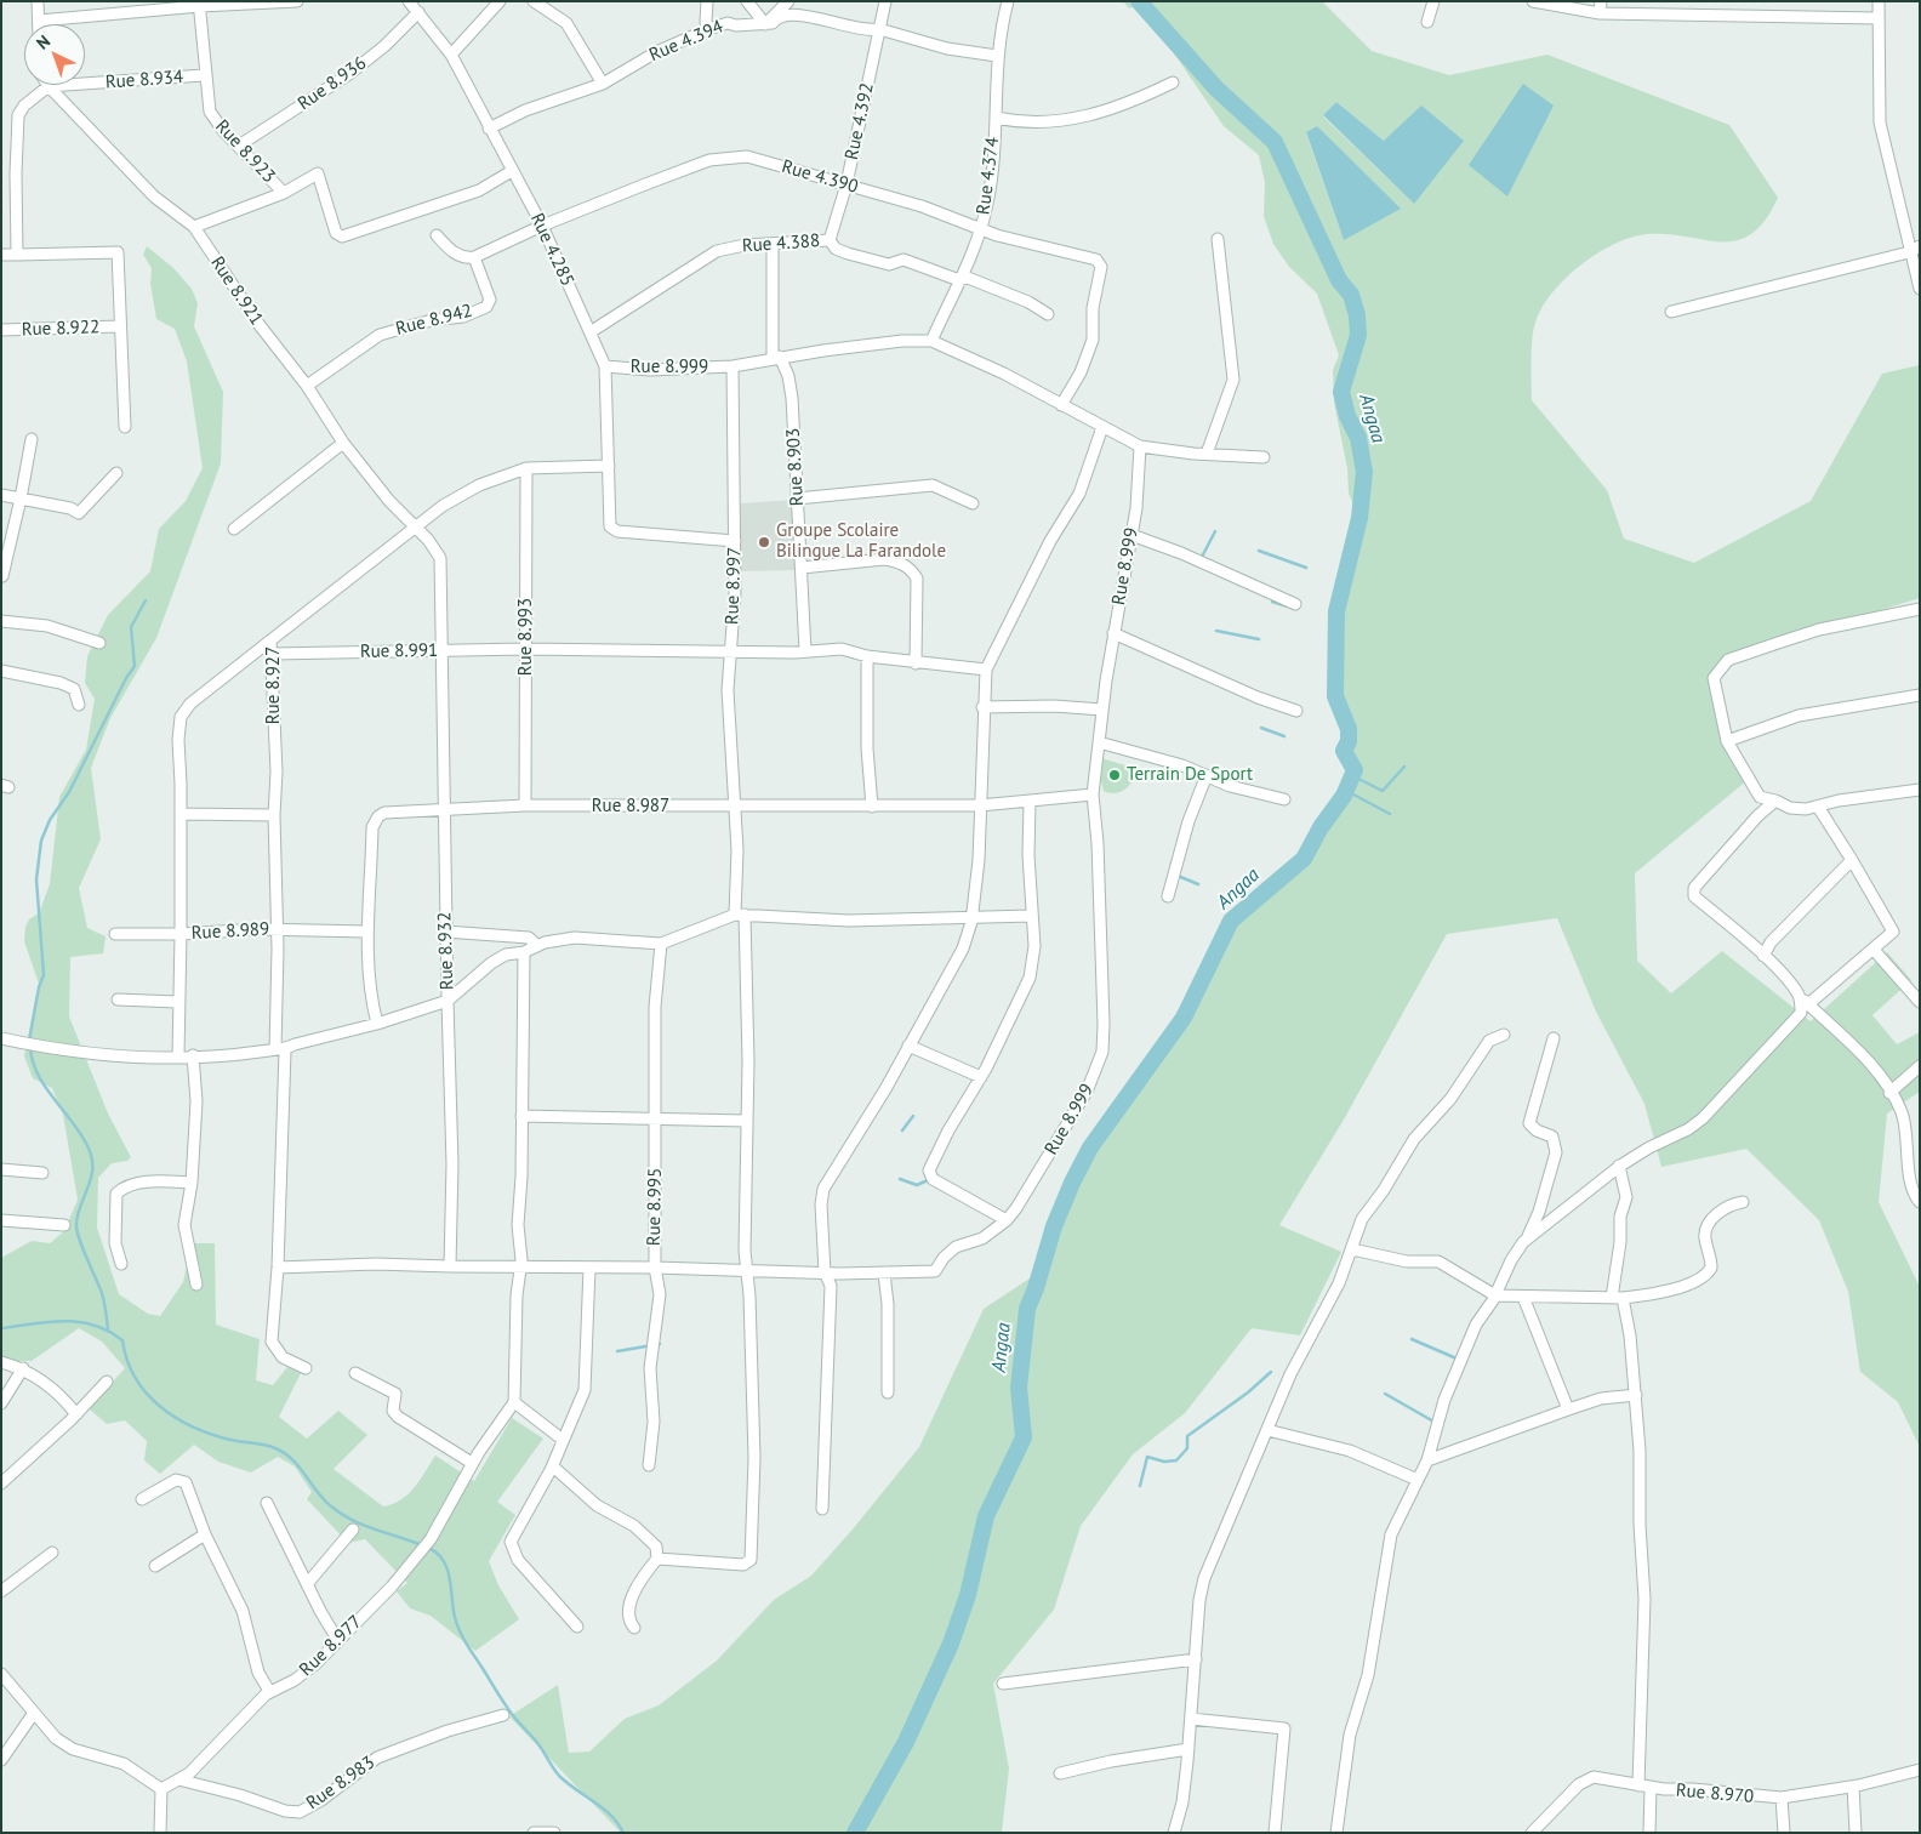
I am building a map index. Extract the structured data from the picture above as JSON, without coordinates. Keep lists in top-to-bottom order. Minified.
{"streets":{"street":["Rue 4.394","Rue 8.934","Rue 8.936","Rue 4.392","Rue 8.923","Rue 4.374","Rue 4.390","Rue 4.388","Rue 4.285","Rue 8.921","Rue 8.942","Rue 8.922","Rue 8.999","Rue 8.903","Rue 8.997","Rue 8.993","Rue 8.991","Rue 8.927","Rue 8.987","Rue 8.989","Rue 8.932","Rue 8.995","Rue 8.977","Rue 8.983","Rue 8.970"]},"crossings":[["Rue 4.394","Rue 4.392"],["Rue 4.394","Rue 4.374"],["Rue 4.394","Rue 4.285"],["Rue 8.934","Rue 8.923"],["Rue 8.934","Rue 8.921"],["Rue 8.936","Rue 8.923"],["Rue 8.936","Rue 4.285"],["Rue 4.392","Rue 4.390"],["Rue 4.392","Rue 4.388"],["Rue 4.374","Rue 4.390"],["Rue 4.374","Rue 4.388"],["Rue 4.374","Rue 8.999"],["Rue 4.390","Rue 4.285"],["Rue 4.390","Rue 8.999"],["Rue 4.388","Rue 4.285"],["Rue 4.388","Rue 8.903"],["Rue 4.285","Rue 8.999"],["Rue 4.285","Rue 8.997"],["Rue 4.285","Rue 8.927"],["Rue 8.921","Rue 8.942"],["Rue 8.921","Rue 8.927"],["Rue 8.921","Rue 8.932"],["Rue 8.999","Rue 8.903"],["Rue 8.999","Rue 8.997"],["Rue 8.999","Rue 8.987"],["Rue 8.999","Rue 8.995"],["Rue 8.903","Rue 8.991"],["Rue 8.997","Rue 8.991"],["Rue 8.997","Rue 8.987"],["Rue 8.993","Rue 8.991"],["Rue 8.993","Rue 8.927"],["Rue 8.993","Rue 8.987"],["Rue 8.991","Rue 8.927"],["Rue 8.991","Rue 8.932"],["Rue 8.927","Rue 8.989"],["Rue 8.927","Rue 8.932"],["Rue 8.927","Rue 8.995"],["Rue 8.987","Rue 8.989"],["Rue 8.987","Rue 8.932"],["Rue 8.989","Rue 8.932"],["Rue 8.977","Rue 8.983"]],"water":["Angaa"],"places":["Groupe Scolaire Bilingue La Farandole","Terrain De Sport"],"north":"top left"}
